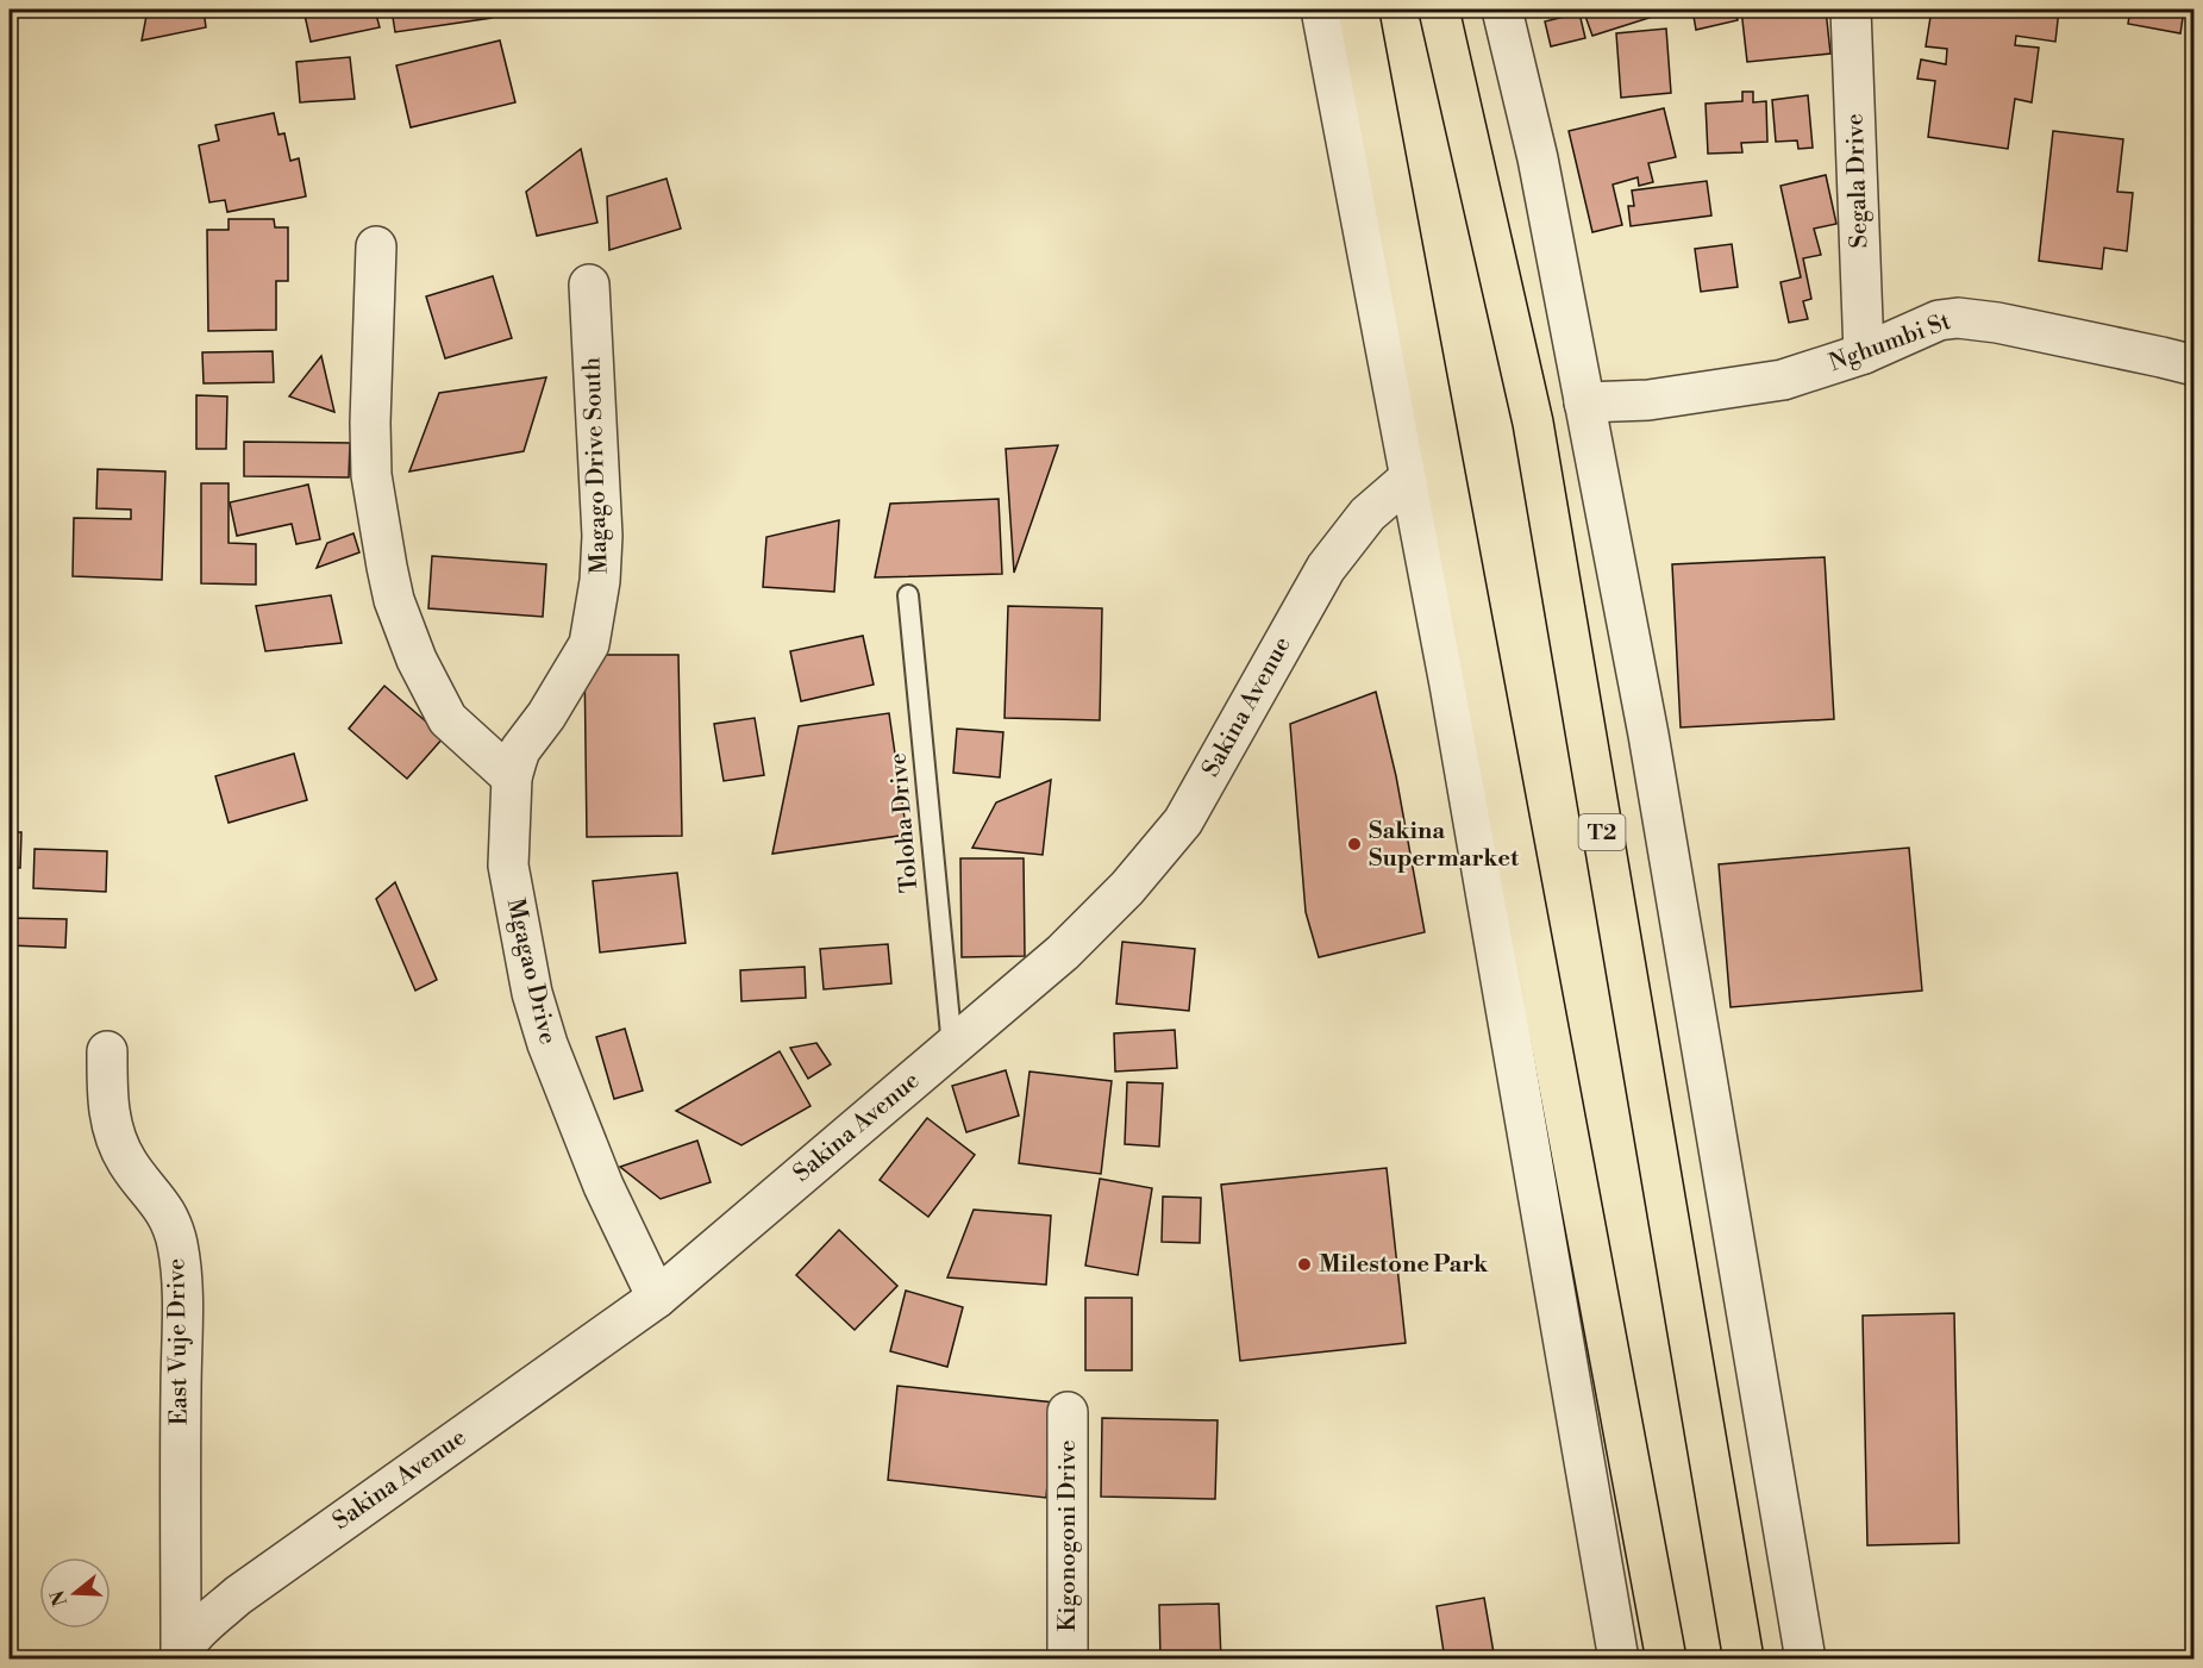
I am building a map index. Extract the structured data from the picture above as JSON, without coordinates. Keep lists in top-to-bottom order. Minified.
{"streets":{"highway":["T2"],"street":["Segala Drive","Nghumbi St","Magago Drive South","Sakina Avenue","Mgagao Drive","East Vuje Drive","Kigonogoni Drive"],"lane":["Toloha Drive"]},"crossings":[["Segala Drive","Nghumbi St"],["Magago Drive South","Mgagao Drive"],["Sakina Avenue","Toloha Drive"],["Sakina Avenue","Mgagao Drive"],["Sakina Avenue","East Vuje Drive"]],"places":["Sakina Supermarket","Milestone Park"],"north":"left"}
